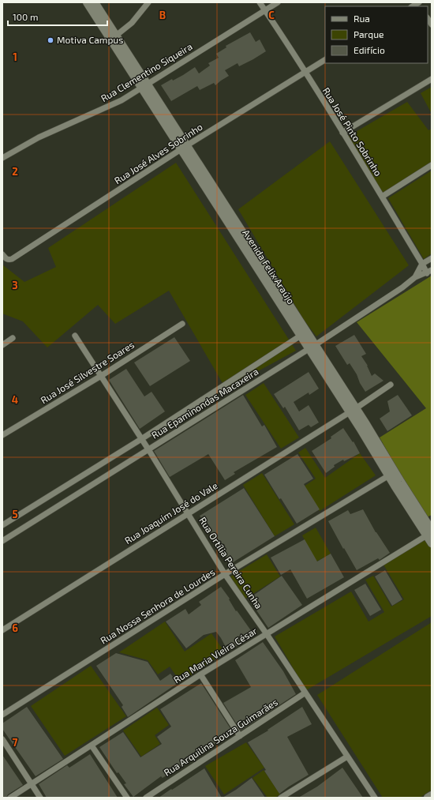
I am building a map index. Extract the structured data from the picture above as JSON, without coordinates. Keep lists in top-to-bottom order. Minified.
{"streets":{"main road":["Avenida Felix Araújo"],"street":["Rua Clementino Siqueira","Rua José Pinto Sobrinho","Rua José Alves Sobrinho","Rua José Silvestre Soares","Rua Epaminondas Macaxeira","Rua Joaquim José do Vale","Rua Ortília Pereira Cunha","Rua Nossa Senhora de Lourdes","Rua Maria Vieira César","Rua Arquilina Souza Guimarães"]},"crossings":[["Rua Clementino Siqueira","Rua José Pinto Sobrinho"],["Rua Clementino Siqueira","Avenida Felix Araújo"],["Rua José Pinto Sobrinho","Rua José Alves Sobrinho"],["Rua José Pinto Sobrinho","Rua Epaminondas Macaxeira"],["Rua José Alves Sobrinho","Avenida Felix Araújo"],["Avenida Felix Araújo","Rua Epaminondas Macaxeira"],["Avenida Felix Araújo","Rua Joaquim José do Vale"],["Avenida Felix Araújo","Rua Nossa Senhora de Lourdes"],["Avenida Felix Araújo","Rua Maria Vieira César"],["Rua José Silvestre Soares","Rua Ortília Pereira Cunha"],["Rua Epaminondas Macaxeira","Rua Ortília Pereira Cunha"],["Rua Joaquim José do Vale","Rua Ortília Pereira Cunha"],["Rua Ortília Pereira Cunha","Rua Nossa Senhora de Lourdes"],["Rua Ortília Pereira Cunha","Rua Maria Vieira César"],["Rua Ortília Pereira Cunha","Rua Arquilina Souza Guimarães"]],"places":["Motiva Campus"],"legend":["Rua","Parque","Edifício"],"scale_bar":"100 m","grid":{"columns":["B","C"],"rows":["1","2","3","4","5","6","7"]}}
